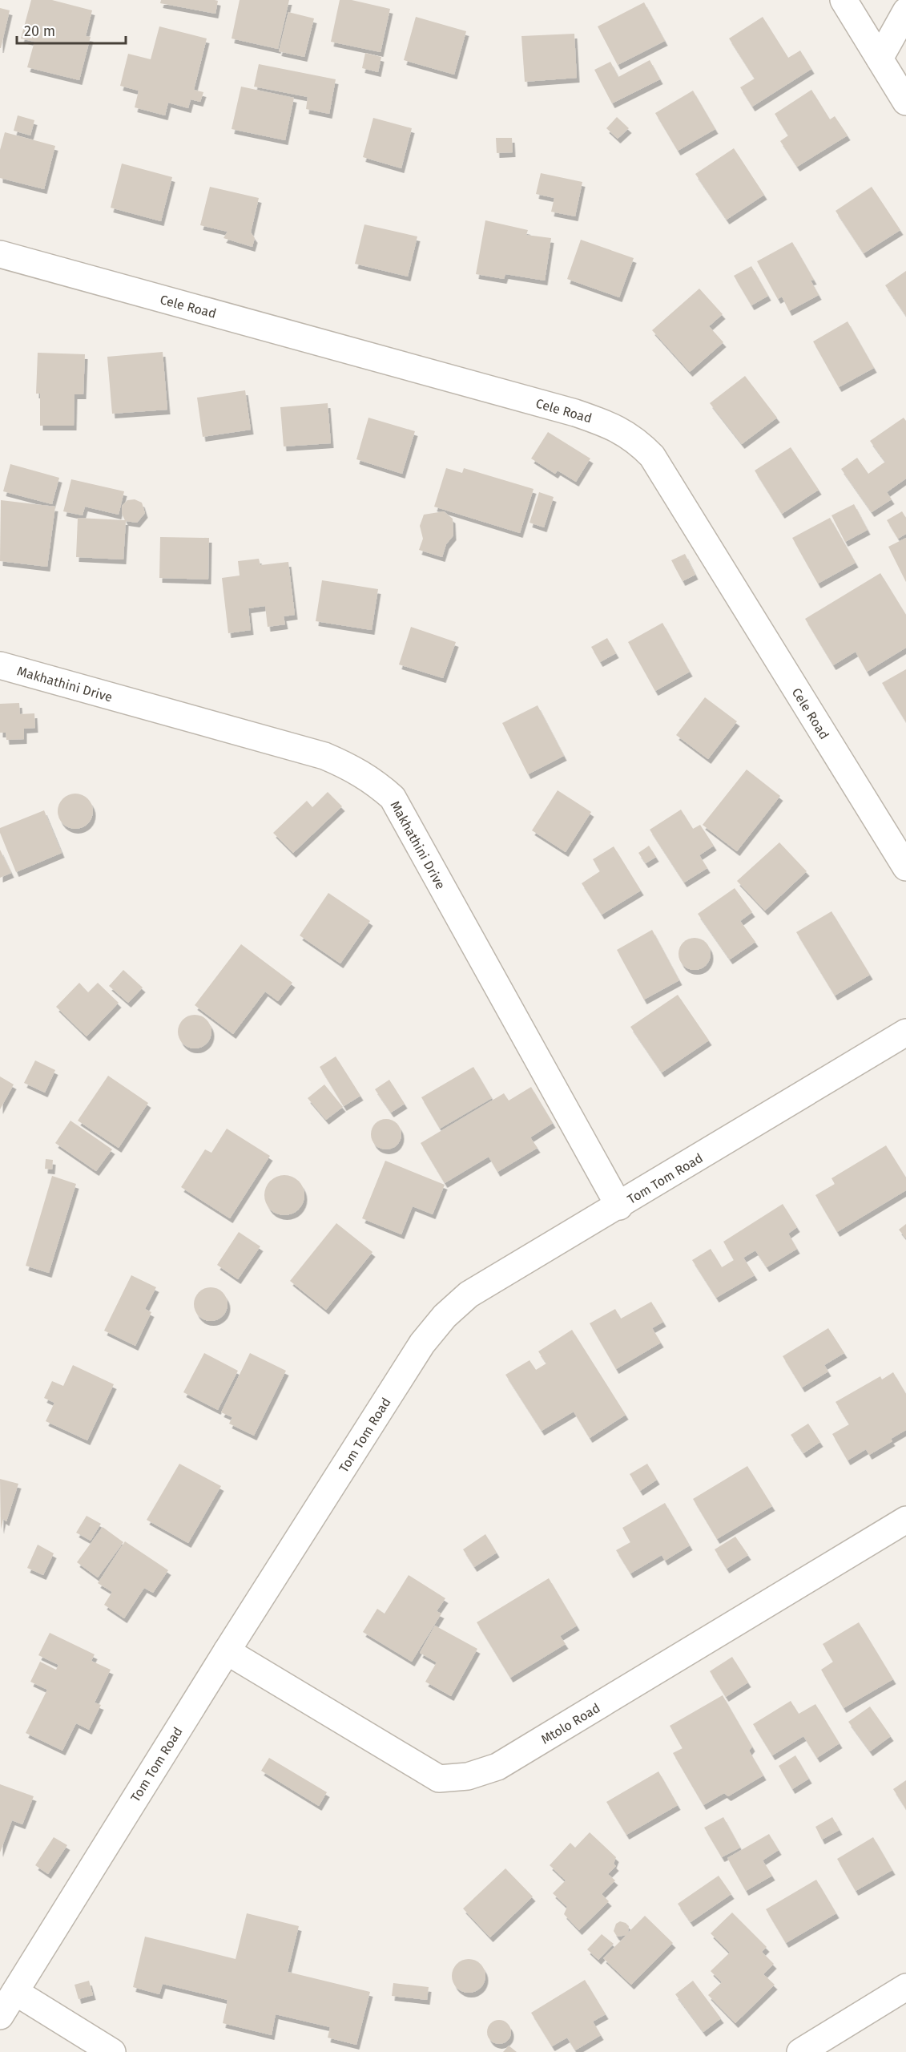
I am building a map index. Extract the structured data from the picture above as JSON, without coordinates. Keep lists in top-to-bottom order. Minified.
{"streets":{"street":["Cele Road","Makhathini Drive","Tom Tom Road","Mtolo Road"]},"crossings":[["Makhathini Drive","Tom Tom Road"],["Tom Tom Road","Mtolo Road"]],"scale_bar":"20 m"}
